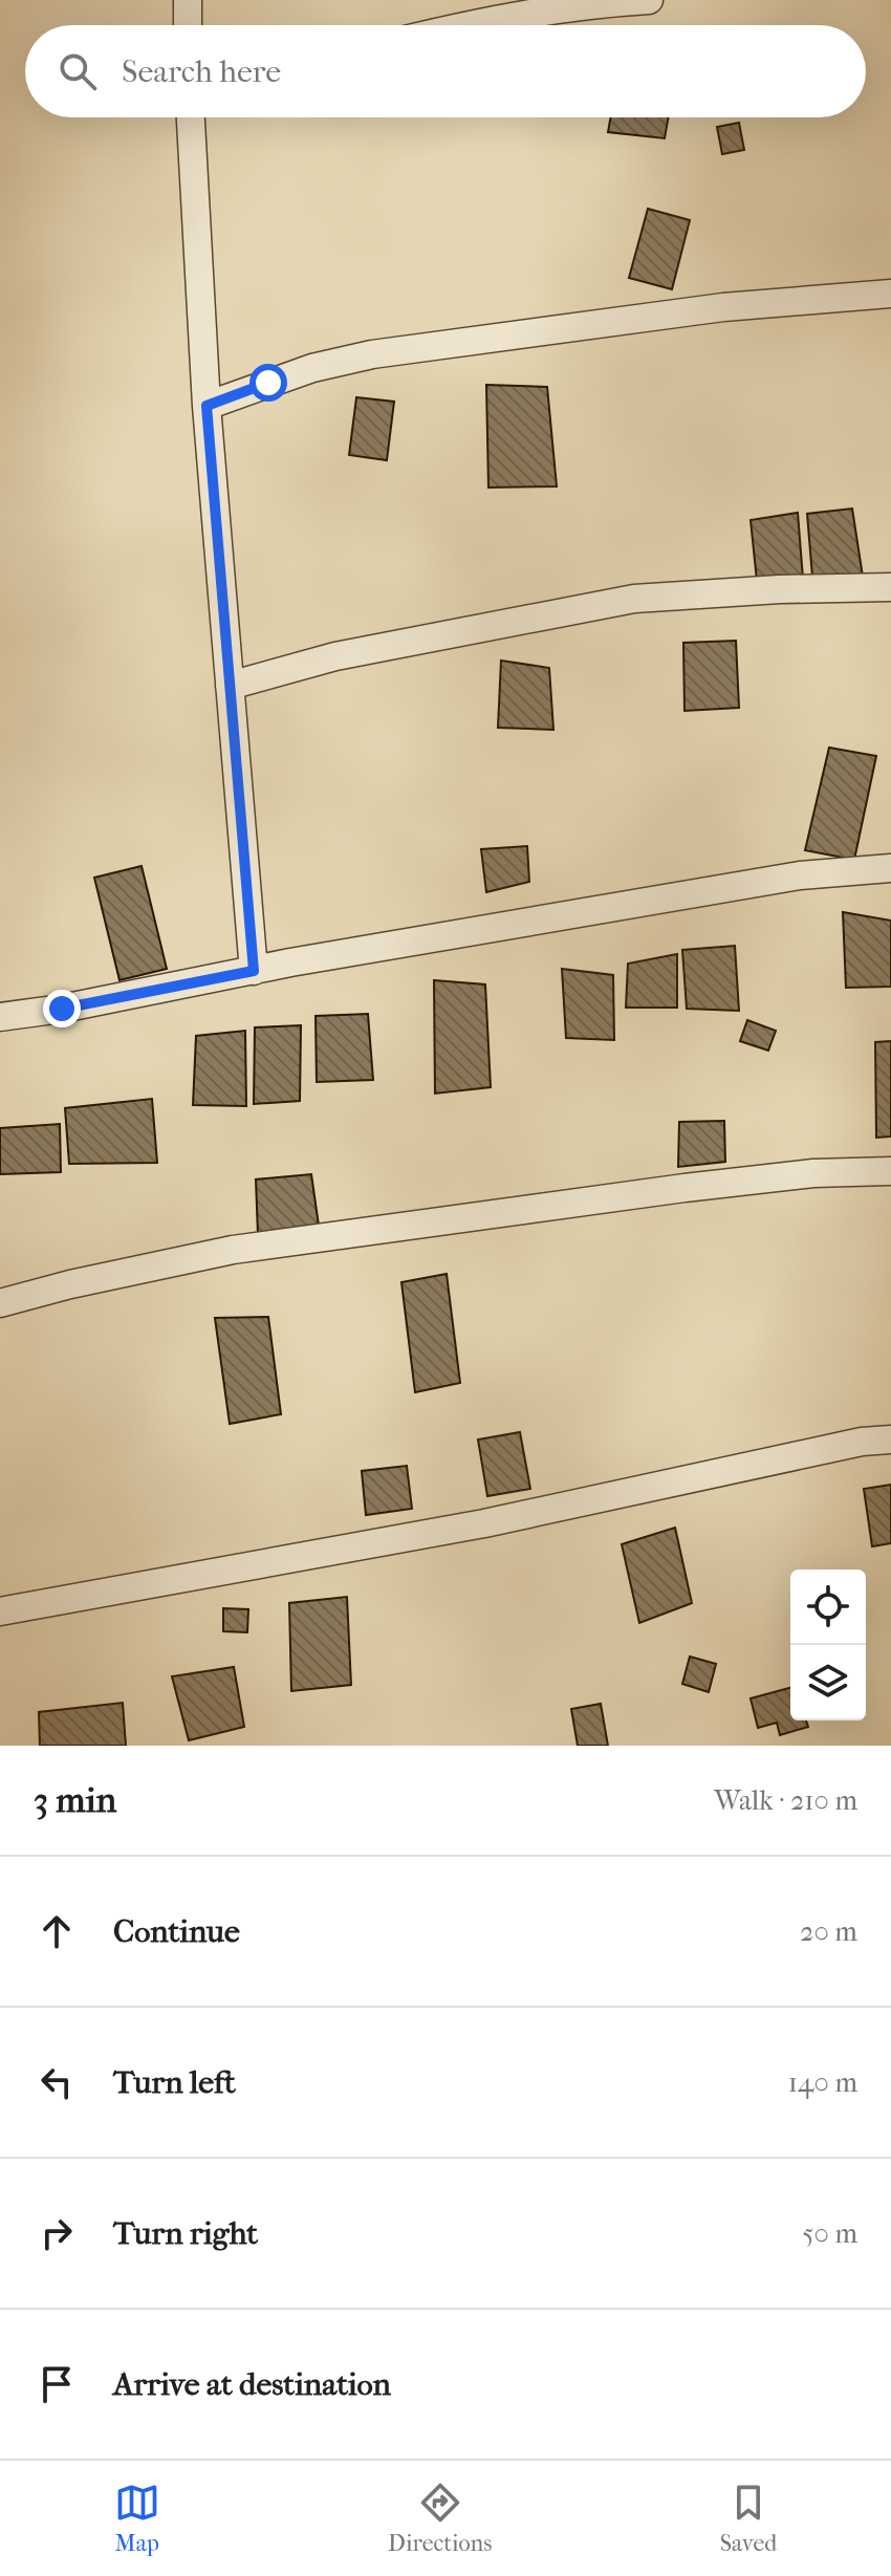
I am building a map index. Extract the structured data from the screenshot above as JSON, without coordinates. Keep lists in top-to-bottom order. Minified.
{"page":{"search":"Search here","heading":["3 min","Walk · 210 m"],"list":[["Continue","20 m"],["Turn left","140 m"],["Turn right","50 m"],"Arrive at destination"],"nav":["Map","Directions","Saved"]}}
